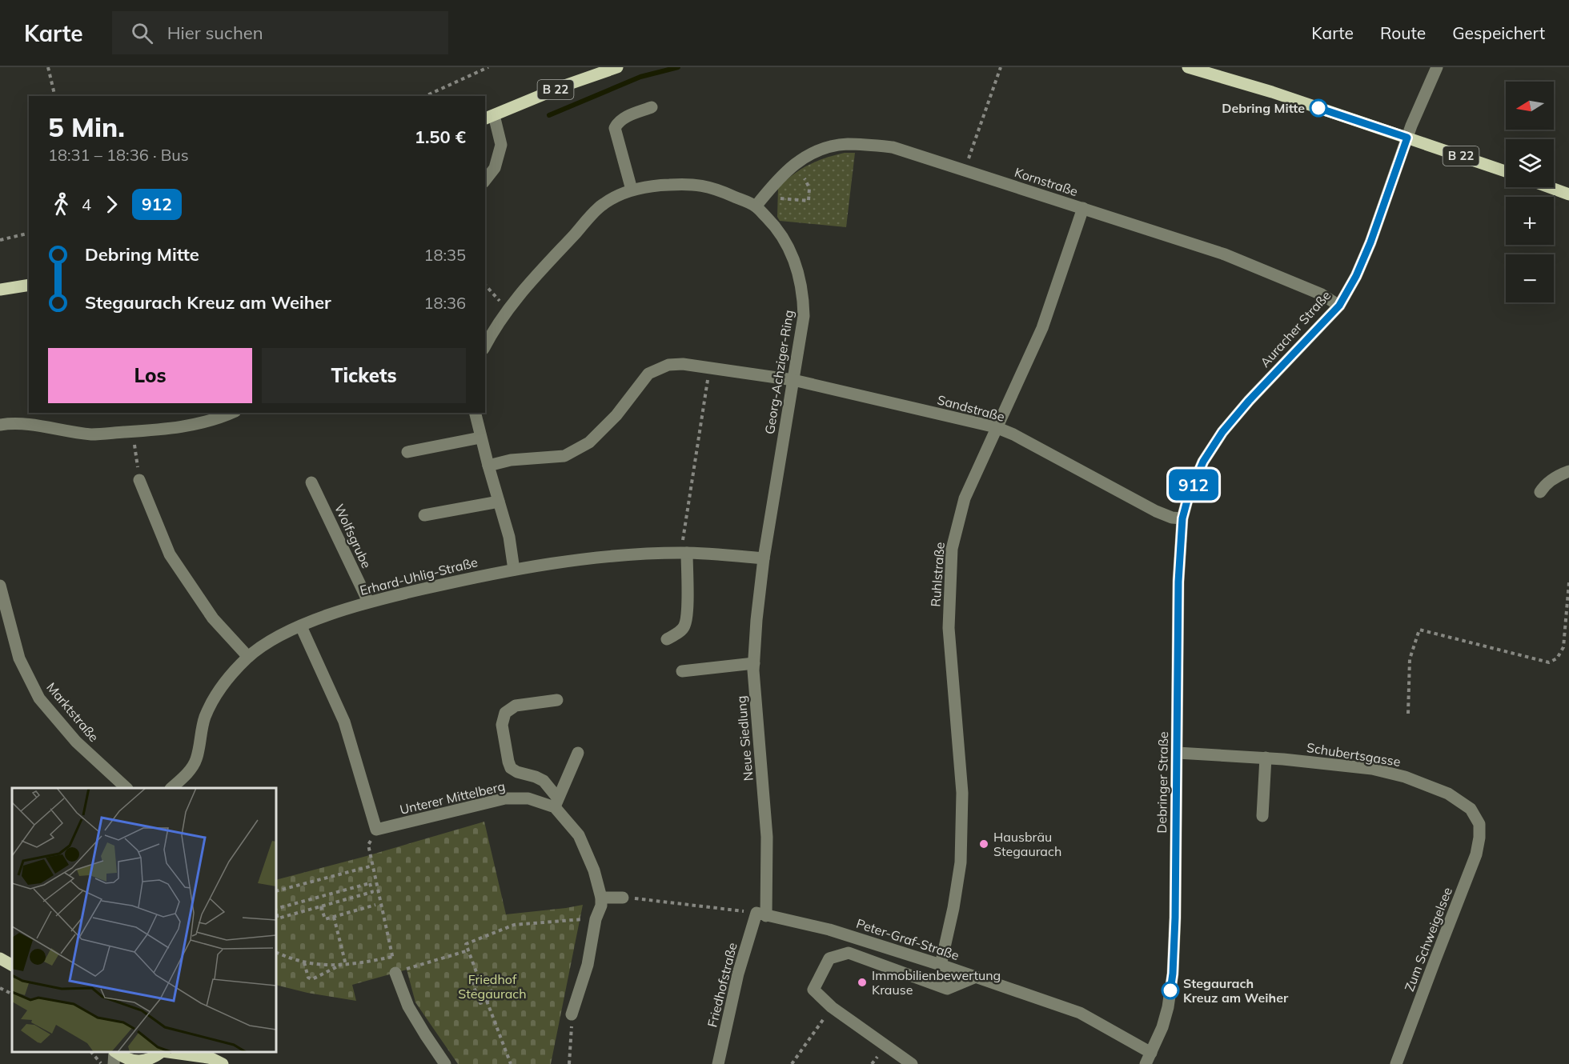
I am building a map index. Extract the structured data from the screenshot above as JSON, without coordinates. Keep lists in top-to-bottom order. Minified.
{"streets":{"main road":["B 22"],"street":["Kornstraße","Auracher Straße","Georg-Achziger-Ring","Sandstraße","Wolfsgrube","Ruhlstraße","Erhard-Uhlig-Straße","Marktstraße","Neue Siedlung","Schubertsgasse","Debringer Straße","Unterer Mittelberg","Peter-Graf-Straße","Zum Schweigelsee","Friedhofstraße"]},"crossings":[["B 22","Auracher Straße"],["Kornstraße","Auracher Straße"],["Kornstraße","Georg-Achziger-Ring"],["Kornstraße","Ruhlstraße"],["Auracher Straße","Debringer Straße"],["Georg-Achziger-Ring","Sandstraße"],["Georg-Achziger-Ring","Erhard-Uhlig-Straße"],["Georg-Achziger-Ring","Neue Siedlung"],["Sandstraße","Ruhlstraße"],["Sandstraße","Debringer Straße"],["Wolfsgrube","Erhard-Uhlig-Straße"],["Ruhlstraße","Peter-Graf-Straße"],["Erhard-Uhlig-Straße","Neue Siedlung"],["Neue Siedlung","Peter-Graf-Straße"],["Neue Siedlung","Friedhofstraße"],["Schubertsgasse","Debringer Straße"],["Schubertsgasse","Zum Schweigelsee"],["Debringer Straße","Peter-Graf-Straße"],["Peter-Graf-Straße","Friedhofstraße"]],"parks":["Friedhof Stegaurach"],"places":["Debring Mitte","Hausbräu Stegaurach","Immobilienbewertung Krause","Stegaurach Kreuz am Weiher"],"lines":["bus line 912"],"north":"left","page":{"header":"Karte","search":"Hier suchen","nav":["Karte","Route","Gespeichert"],"on_map":"912","map_buttons":["+","−"],"heading":["5 Min.","18:31 – 18:36 · Bus","1.50 €"],"legs":["4","912"],"list":[{"name":"Debring Mitte","value":"18:35"},{"name":"Stegaurach Kreuz am Weiher","value":"18:36"}],"buttons":["Los","Tickets"]}}
